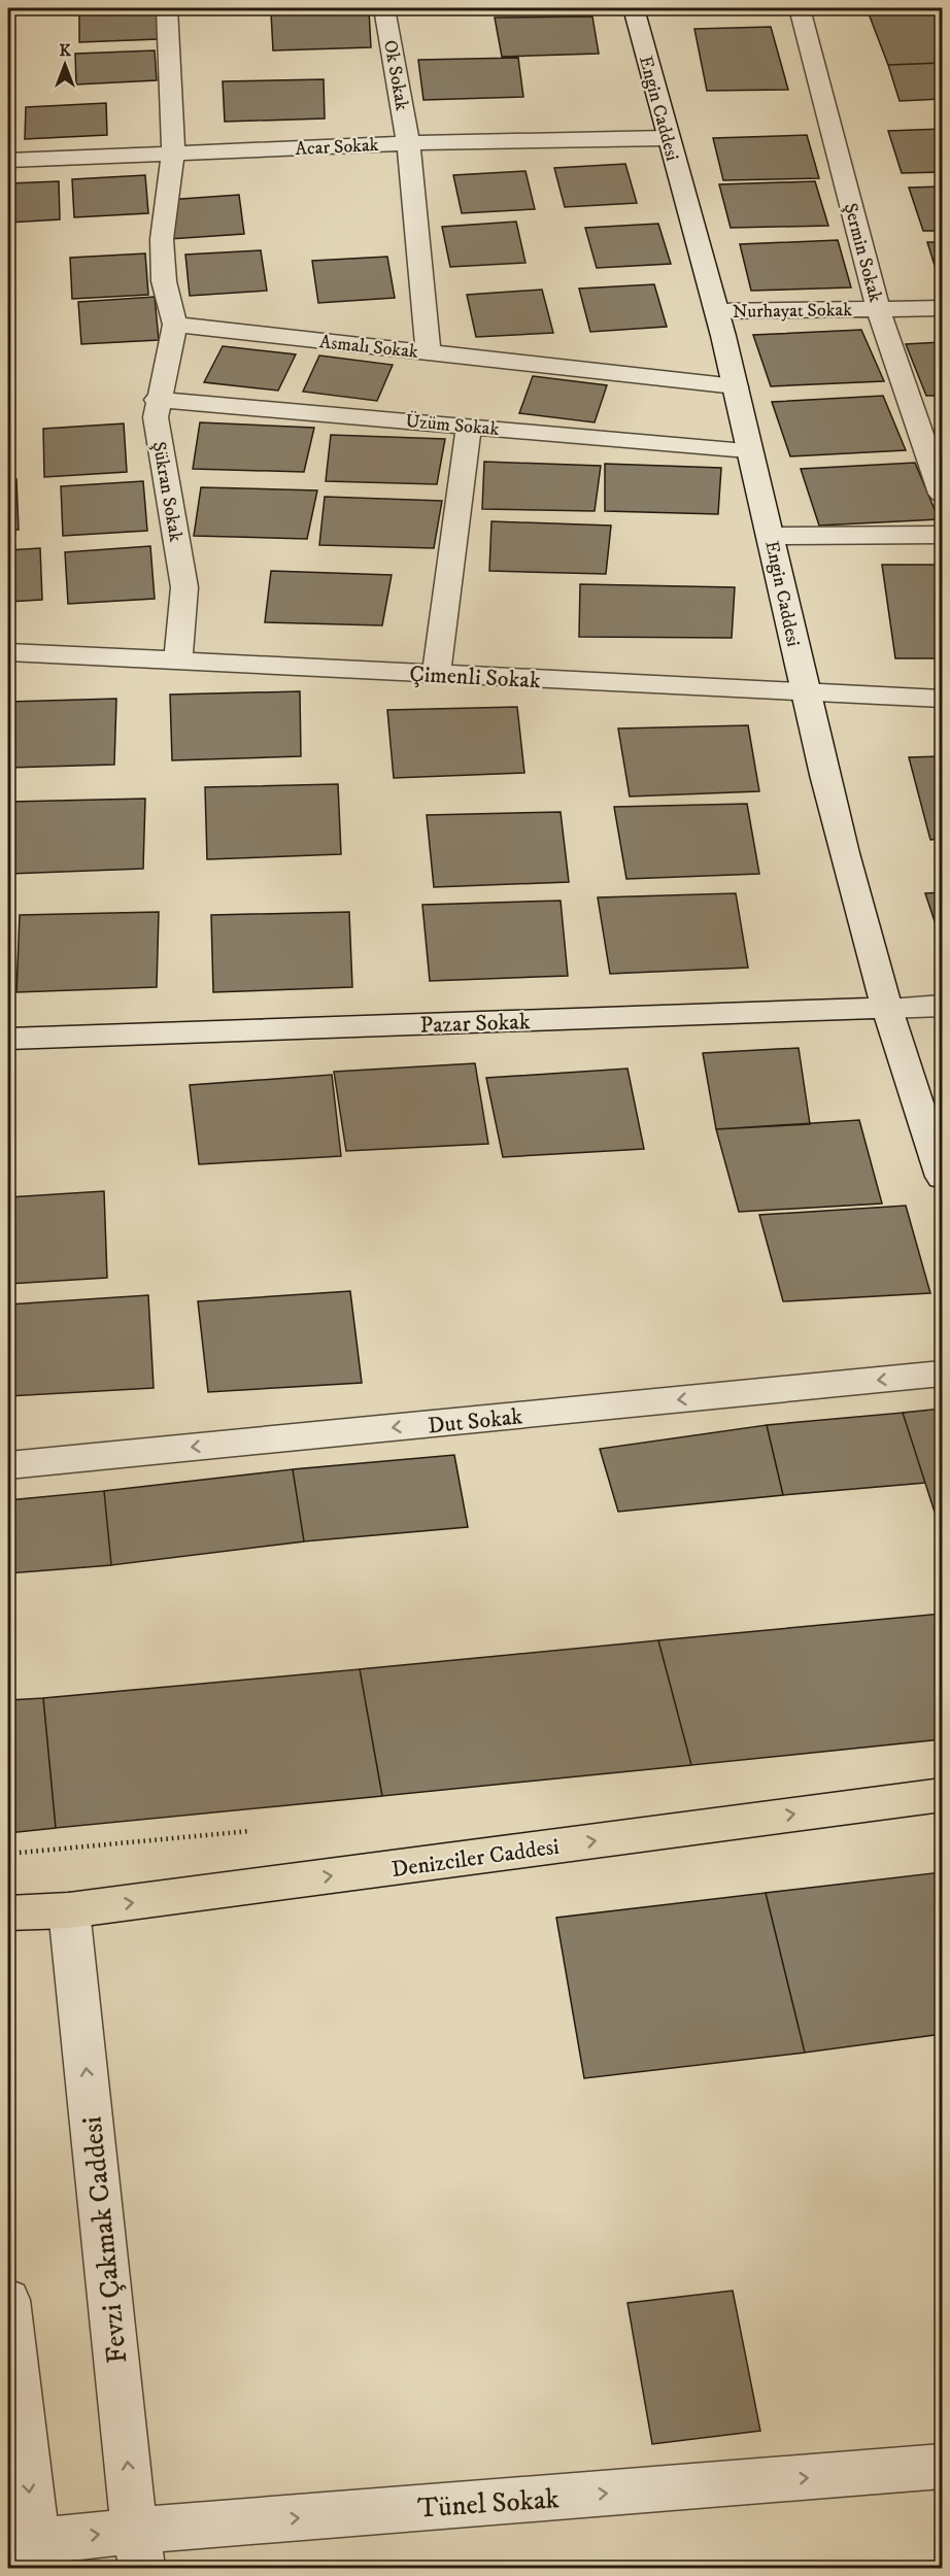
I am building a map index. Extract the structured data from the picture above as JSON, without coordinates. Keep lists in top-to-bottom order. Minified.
{"streets":{"main road":["Denizciler Caddesi"],"street":["Ok Sokak","Engin Caddesi","Acar Sokak","Şermin Sokak","Nurhayat Sokak","Asmalı Sokak","Üzüm Sokak","Şükran Sokak","Çimenli Sokak","Pazar Sokak","Dut Sokak","Fevzi Çakmak Caddesi","Tünel Sokak"]},"crossings":[["Ok Sokak","Acar Sokak"],["Ok Sokak","Asmalı Sokak"],["Engin Caddesi","Acar Sokak"],["Engin Caddesi","Nurhayat Sokak"],["Engin Caddesi","Asmalı Sokak"],["Engin Caddesi","Üzüm Sokak"],["Engin Caddesi","Çimenli Sokak"],["Engin Caddesi","Pazar Sokak"],["Şermin Sokak","Nurhayat Sokak"],["Asmalı Sokak","Şükran Sokak"],["Üzüm Sokak","Şükran Sokak"],["Şükran Sokak","Çimenli Sokak"],["Denizciler Caddesi","Fevzi Çakmak Caddesi"],["Fevzi Çakmak Caddesi","Tünel Sokak"]],"one_way":["Dut Sokak","Denizciler Caddesi","Tünel Sokak"],"north":"top"}
